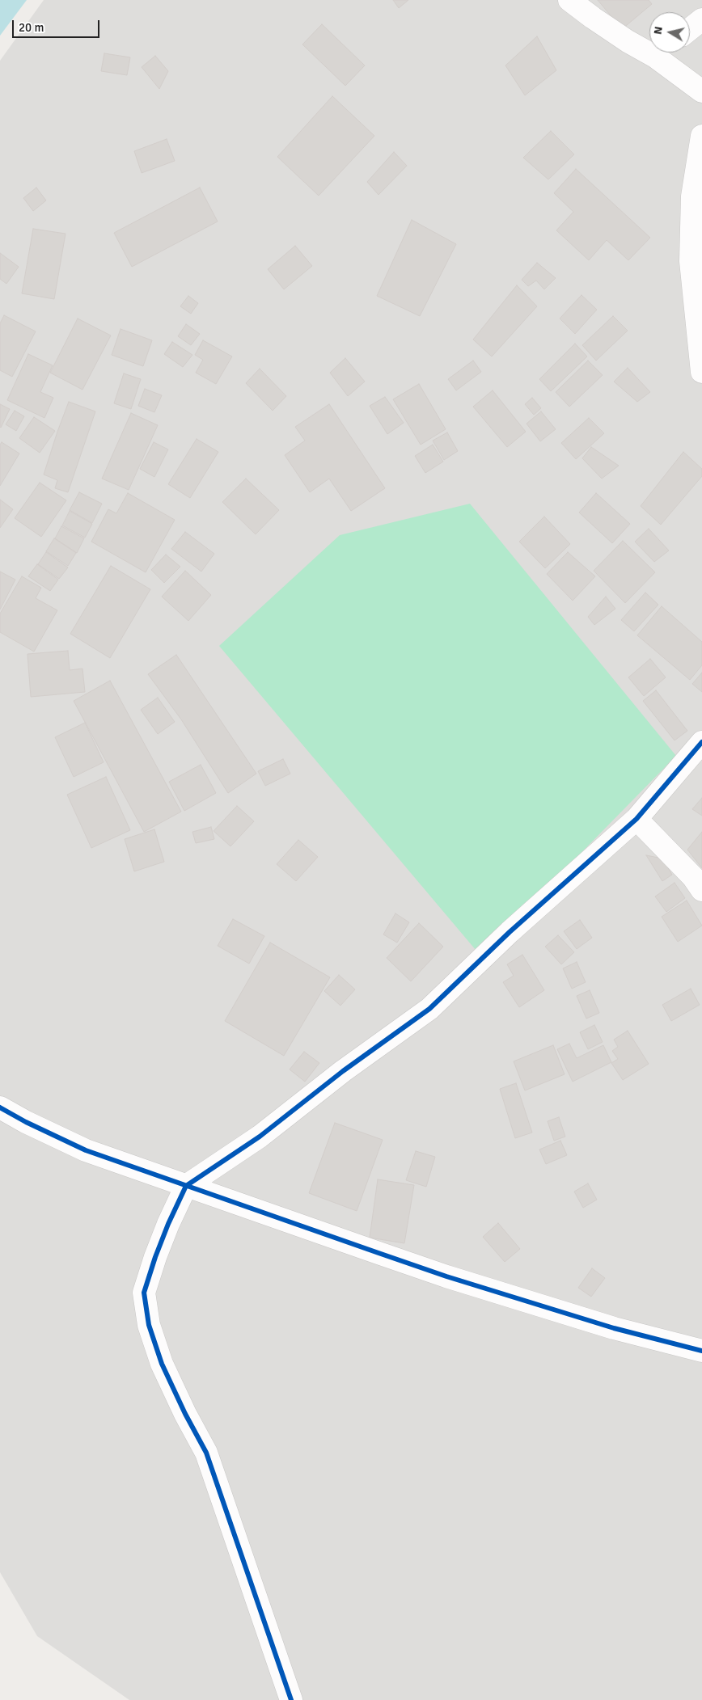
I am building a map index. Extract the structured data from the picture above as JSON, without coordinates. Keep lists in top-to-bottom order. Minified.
{"scale_bar":"20 m","north":"left"}
